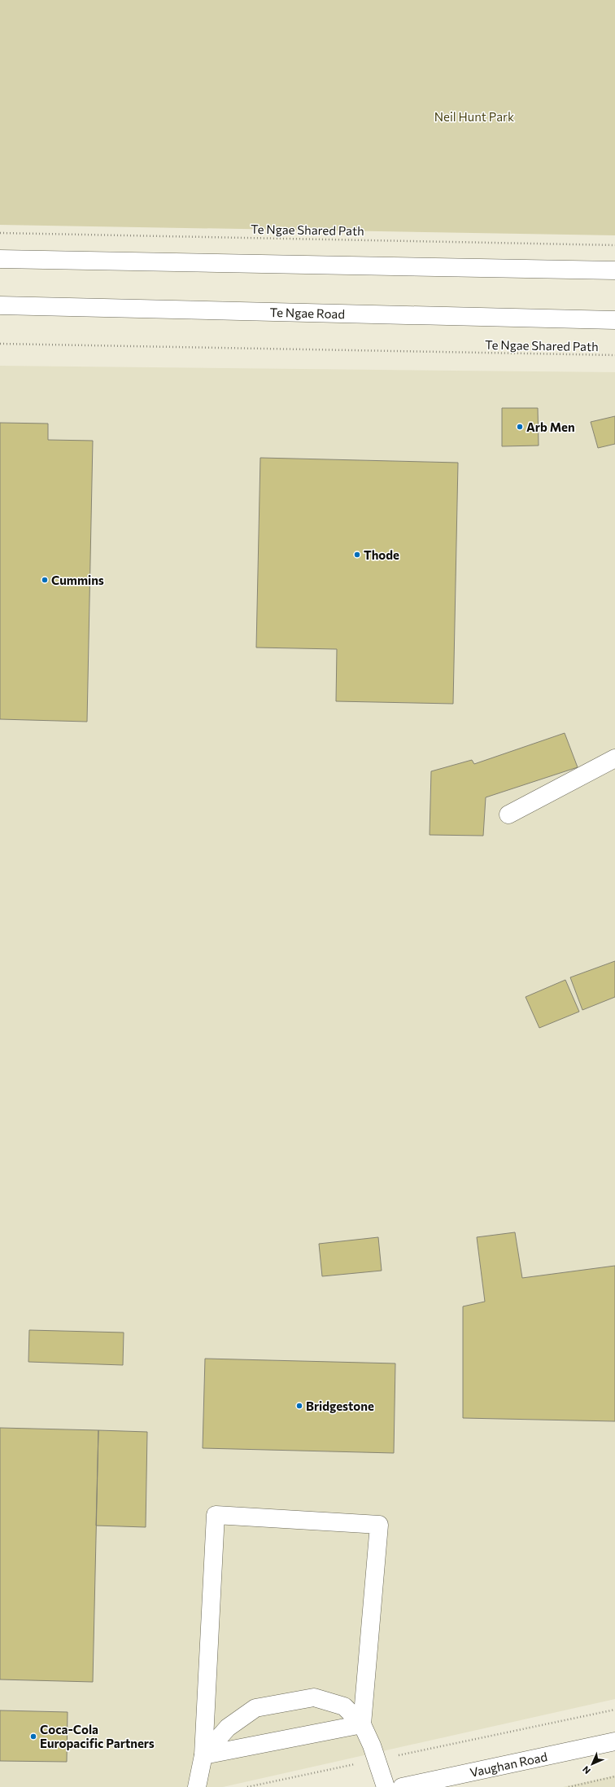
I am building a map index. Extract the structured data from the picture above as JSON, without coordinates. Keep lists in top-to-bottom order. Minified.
{"streets":{"main road":["Te Ngae Road","Vaughan Road"],"path":["Te Ngae Shared Path"]},"parks":["Neil Hunt Park"],"places":["Arb Men","Thode","Cummins","Bridgestone","Coca-Cola Europacific Partners"],"north":"bottom left"}
